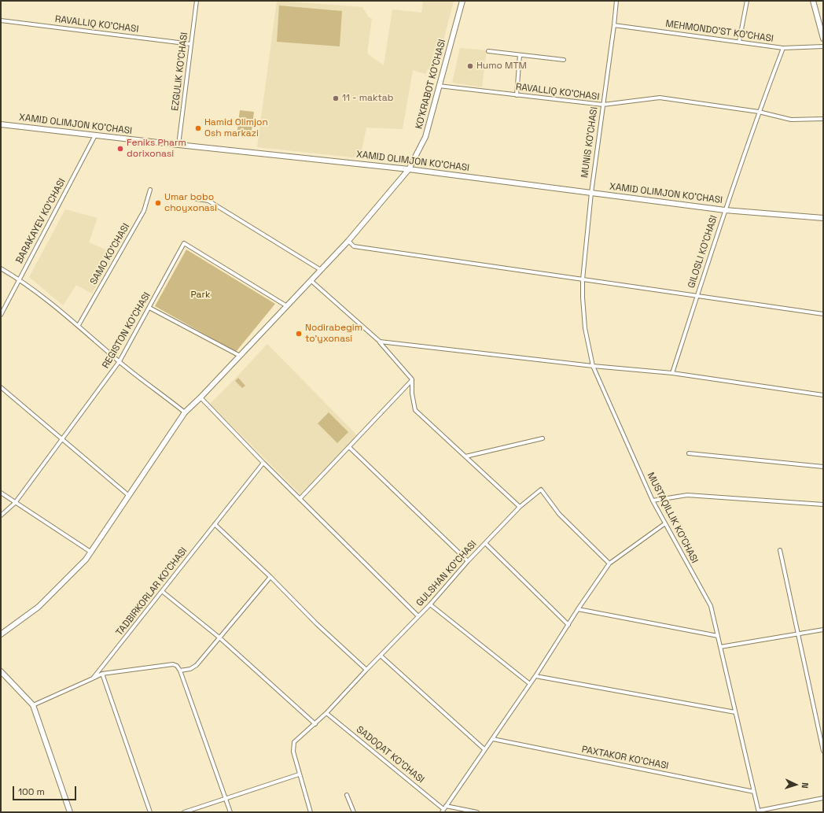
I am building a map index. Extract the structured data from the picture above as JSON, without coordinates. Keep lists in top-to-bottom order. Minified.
{"streets":{"main road":["KO'KRABOT KO'CHASI","XAMID OLIMJON KO'CHASI"],"street":["RAVALLIQ KO'CHASI","MEHMONDO'ST KO'CHASI","EZGULIK KO'CHASI","MUNIS KO'CHASI","BARAKAYEV KO'CHASI","GILOSLI KO'CHASI","SAMO KO'CHASI","REGISTON KO'CHASI","MUSTAQILLIK KO'CHASI","GULSHAN KO'CHASI","TADBIRKORLAR KO'CHASI","SADOQAT KO'CHASI","PAXTAKOR KO'CHASI"]},"crossings":[["RAVALLIQ KO'CHASI","EZGULIK KO'CHASI"],["RAVALLIQ KO'CHASI","KO'KRABOT KO'CHASI"],["RAVALLIQ KO'CHASI","MUNIS KO'CHASI"],["RAVALLIQ KO'CHASI","GILOSLI KO'CHASI"],["MEHMONDO'ST KO'CHASI","MUNIS KO'CHASI"],["MEHMONDO'ST KO'CHASI","GILOSLI KO'CHASI"],["EZGULIK KO'CHASI","XAMID OLIMJON KO'CHASI"],["KO'KRABOT KO'CHASI","XAMID OLIMJON KO'CHASI"],["KO'KRABOT KO'CHASI","REGISTON KO'CHASI"],["XAMID OLIMJON KO'CHASI","MUNIS KO'CHASI"],["XAMID OLIMJON KO'CHASI","BARAKAYEV KO'CHASI"],["XAMID OLIMJON KO'CHASI","GILOSLI KO'CHASI"],["XAMID OLIMJON KO'CHASI","MUSTAQILLIK KO'CHASI"],["MUNIS KO'CHASI","MUSTAQILLIK KO'CHASI"],["MUSTAQILLIK KO'CHASI","PAXTAKOR KO'CHASI"],["GULSHAN KO'CHASI","SADOQAT KO'CHASI"]],"parks":["Park"],"places":["Humo MTM","11 - maktab","Hamid Olimjon Osh markazi","Feniks Pharm dorixonasi","Umar bobo choyxonasi","Nodirabegim to'yxonasi"],"scale_bar":"100 m","north":"right"}
